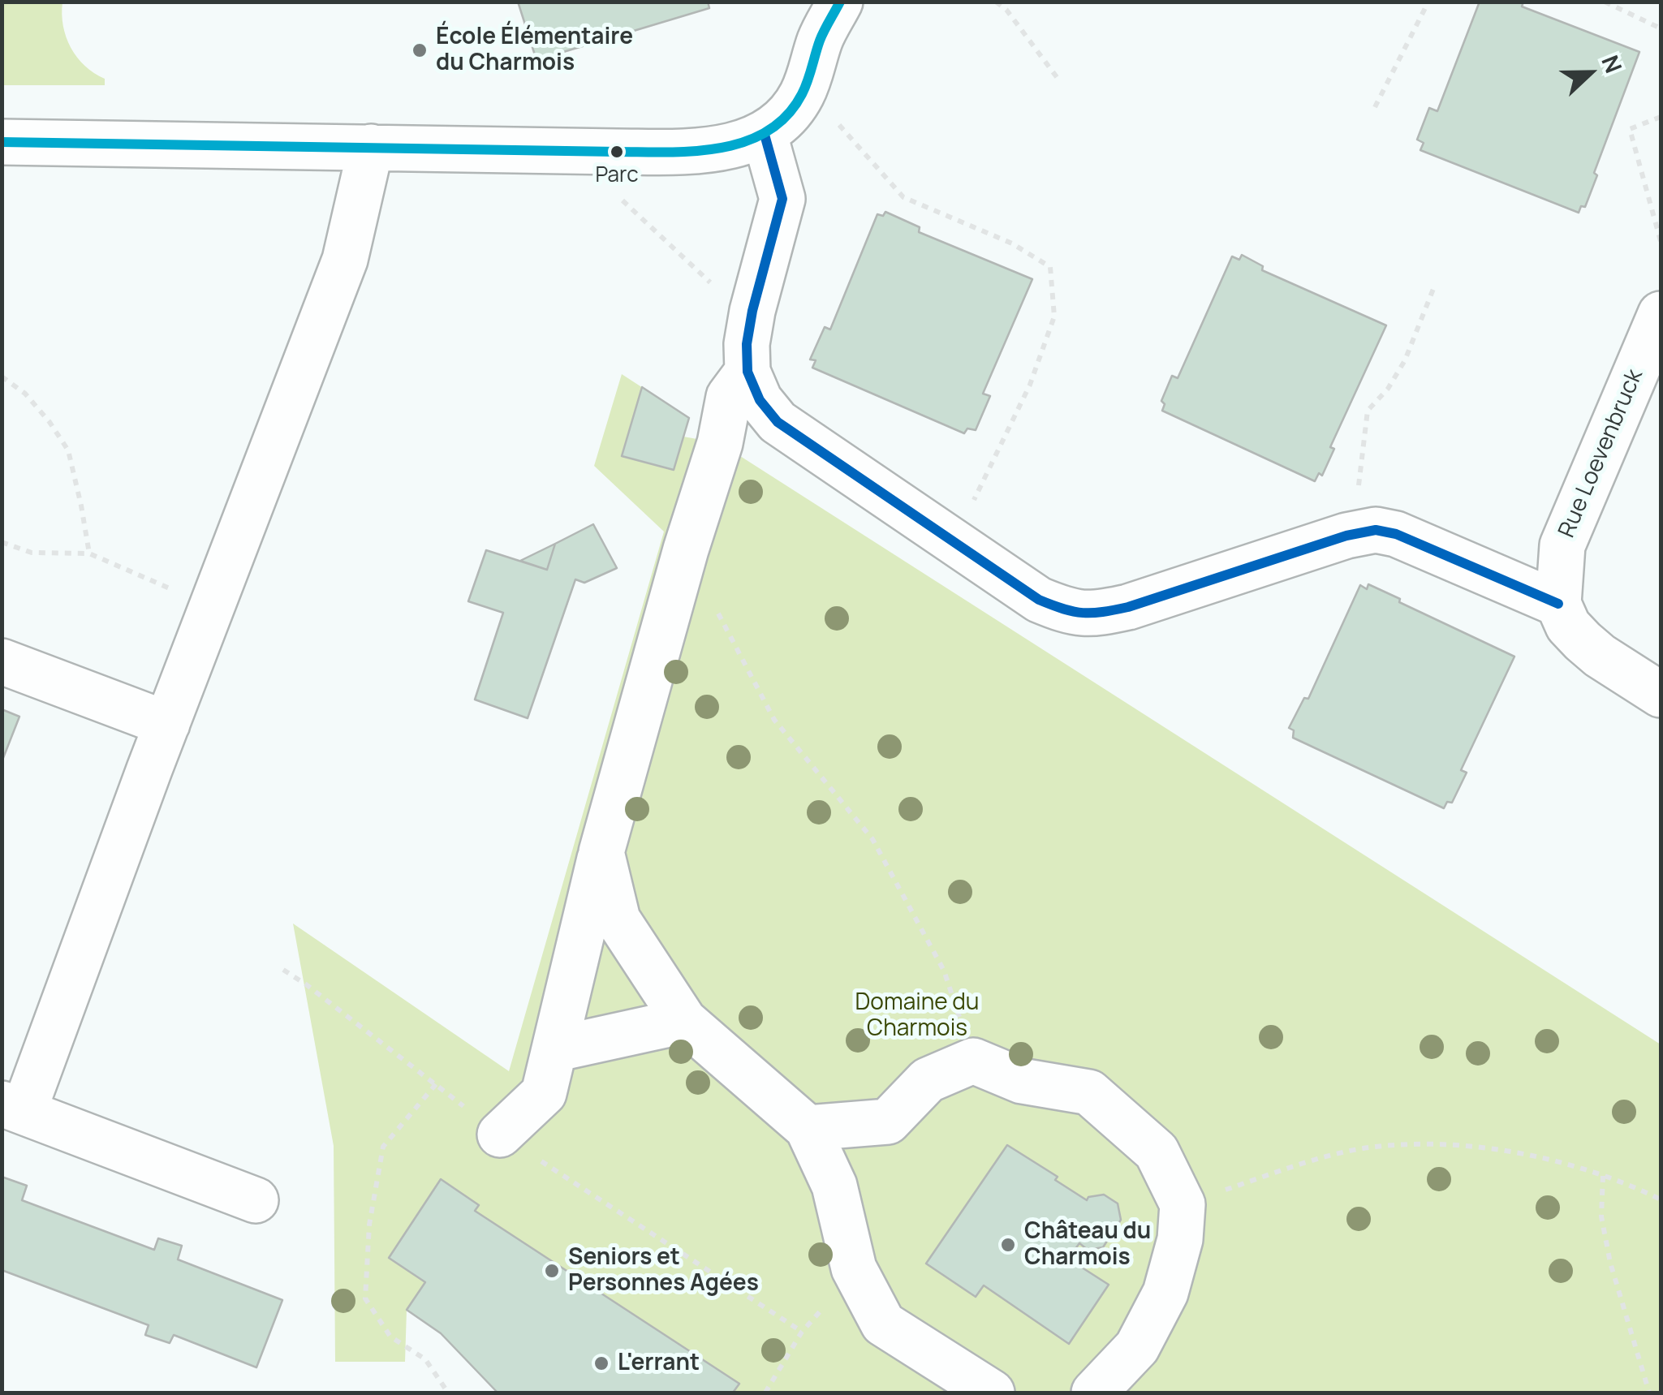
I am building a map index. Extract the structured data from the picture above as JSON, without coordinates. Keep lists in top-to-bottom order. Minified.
{"streets":{"street":["Rue Loevenbruck"]},"parks":["Domaine du Charmois"],"places":["École Élémentaire du Charmois","Parc","Château du Charmois","Seniors et Personnes Agées","L'errant"],"north":"right"}
